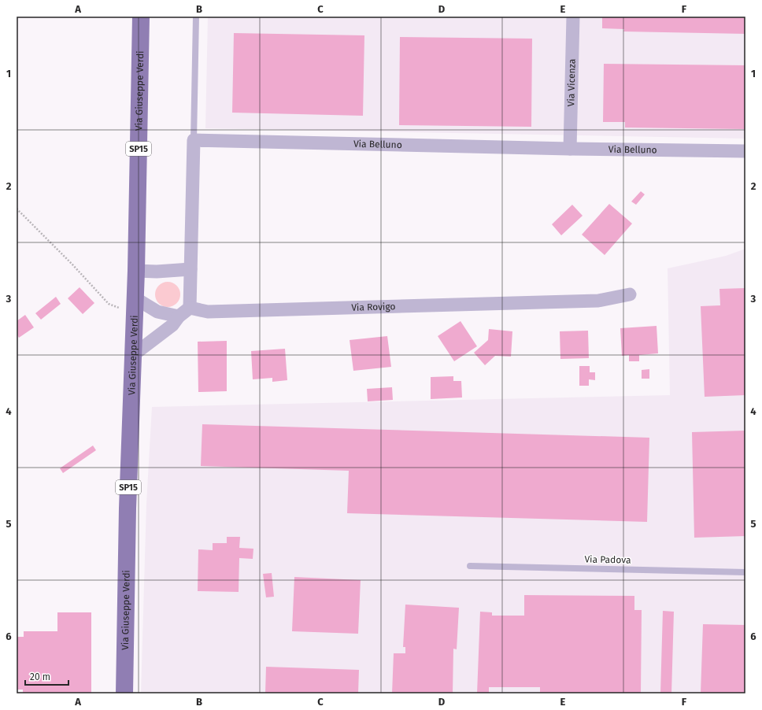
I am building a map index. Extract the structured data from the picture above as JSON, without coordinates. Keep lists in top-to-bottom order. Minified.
{"streets":{"main road":["Via Giuseppe Verdi","SP15"],"street":["Via Vicenza","Via Belluno","Via Rovigo"],"lane":["Via Padova"]},"crossings":[["Via Vicenza","Via Belluno"]],"scale_bar":"20 m","grid":{"columns":["A","B","C","D","E","F"],"rows":["1","2","3","4","5","6"]}}
